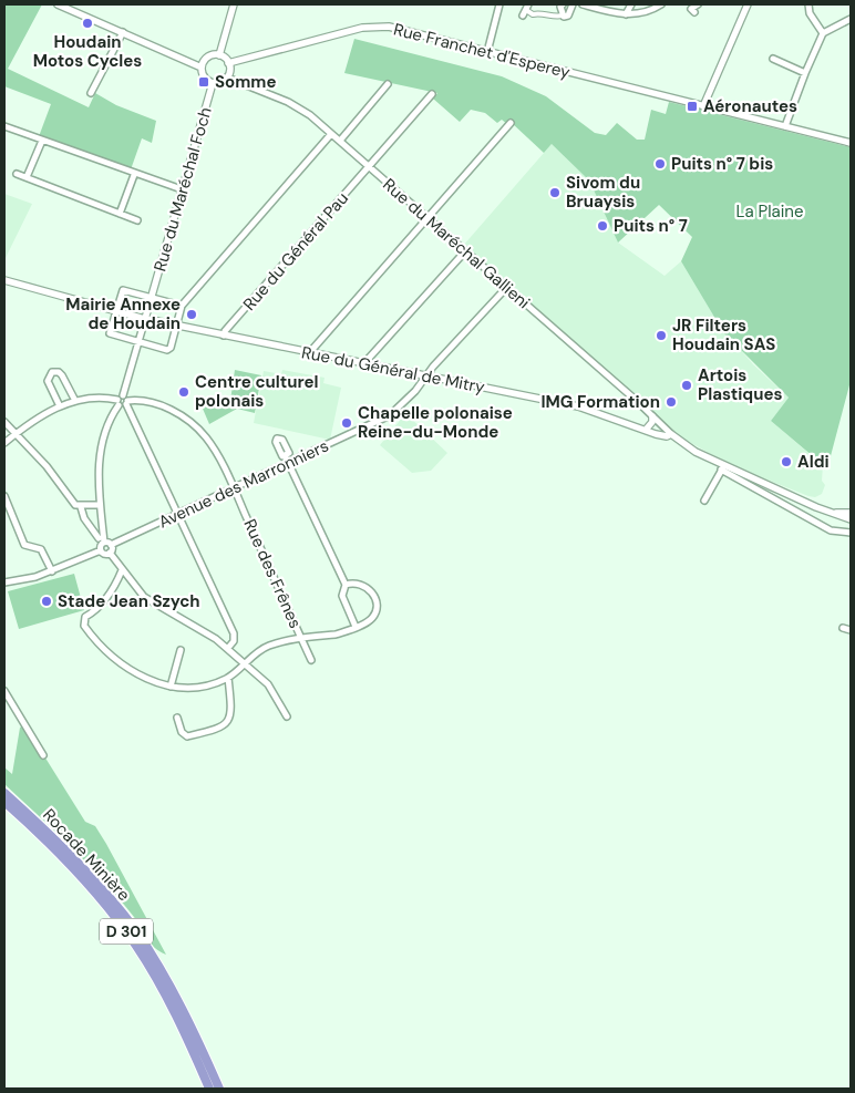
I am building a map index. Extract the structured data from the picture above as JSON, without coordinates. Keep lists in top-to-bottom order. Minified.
{"streets":{"highway":["Rocade Minière","D 301"],"street":["Rue Franchet d'Esperey","Rue du Maréchal Foch","Rue du Maréchal Gallieni","Rue du Général Pau","Rue du Général de Mitry","Avenue des Marronniers","Rue des Frênes"]},"crossings":[["Rue Franchet d'Esperey","Rue du Maréchal Foch"],["Rue Franchet d'Esperey","Rue du Maréchal Gallieni"],["Rue du Maréchal Foch","Rue du Maréchal Gallieni"],["Rue du Maréchal Foch","Rue du Général de Mitry"],["Rue du Maréchal Gallieni","Rue du Général Pau"],["Rue du Maréchal Gallieni","Rue du Général de Mitry"],["Rue du Maréchal Gallieni","Avenue des Marronniers"],["Rue du Général Pau","Rue du Général de Mitry"],["Rue du Général de Mitry","Avenue des Marronniers"],["Avenue des Marronniers","Rue des Frênes"]],"parks":["La Plaine"],"places":{"other":["Houdain Motos Cycles","Puits n° 7 bis","Sivom du Bruaysis","Puits n° 7","Mairie Annexe de Houdain","JR Filters Houdain SAS","Artois Plastiques","Centre culturel polonais","IMG Formation","Chapelle polonaise Reine-du-Monde","Aldi","Stade Jean Szych"],"transit":["Somme","Aéronautes"]}}
